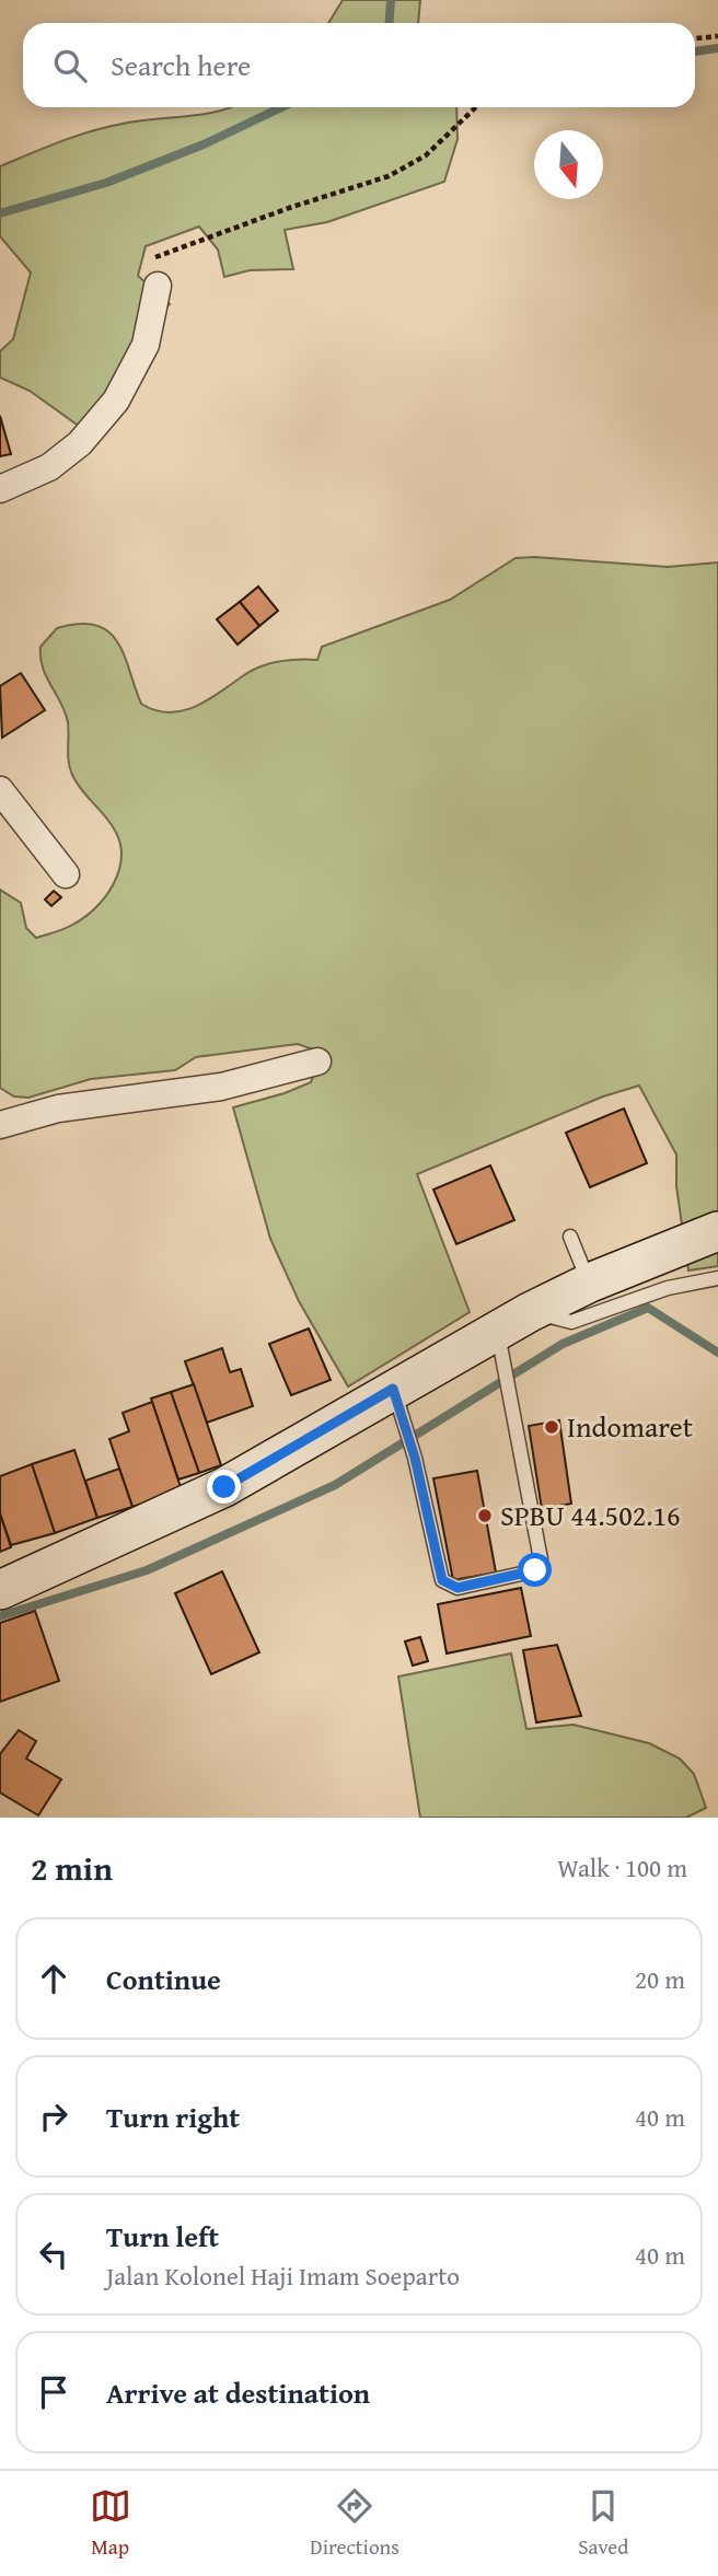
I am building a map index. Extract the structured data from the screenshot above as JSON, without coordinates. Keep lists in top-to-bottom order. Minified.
{"places":["Indomaret","SPBU 44.502.16"],"north":"bottom","page":{"search":"Search here","heading":["2 min","Walk · 100 m"],"list":[["Continue","20 m"],["Turn right","40 m"],["Turn left","Jalan Kolonel Haji Imam Soeparto","40 m"],"Arrive at destination"],"nav":["Map","Directions","Saved"]}}
